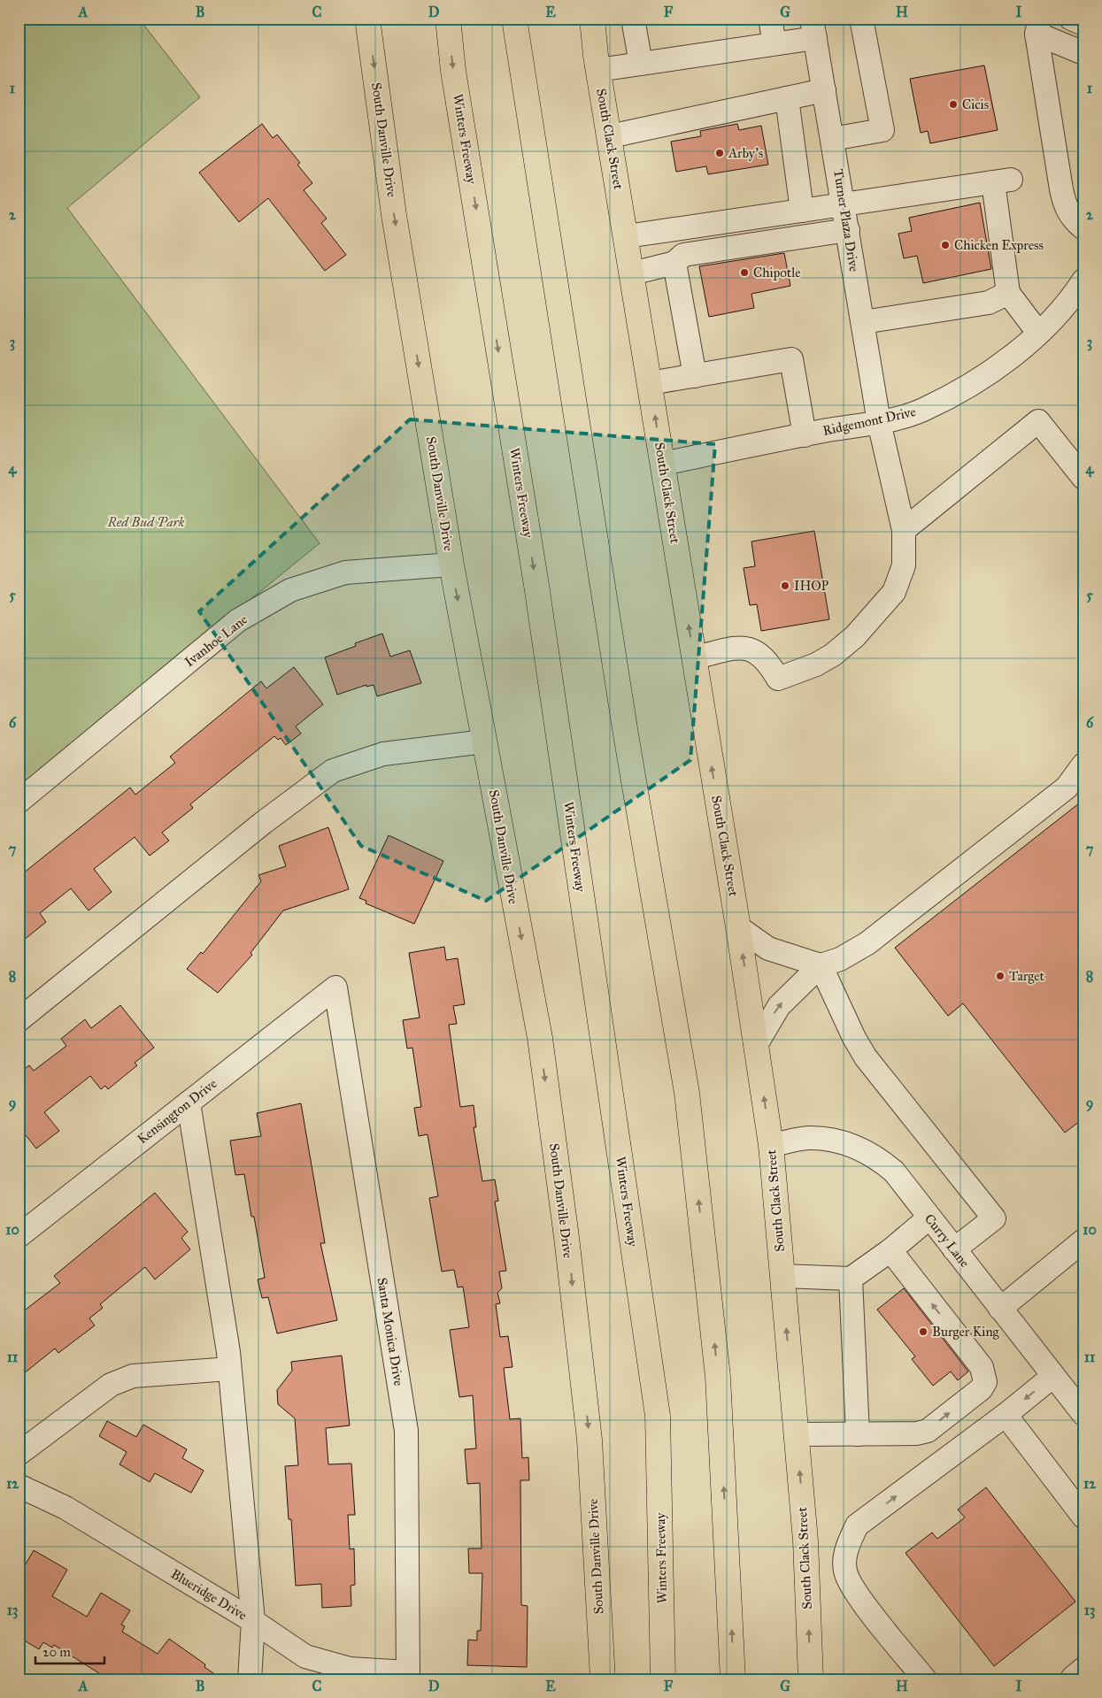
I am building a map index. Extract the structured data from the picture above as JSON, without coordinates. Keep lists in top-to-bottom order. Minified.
{"streets":{"main road":["Winters Freeway","South Clack Street","South Danville Drive"],"street":["Turner Plaza Drive","Ridgemont Drive","Ivanhoe Lane","Kensington Drive","Curry Lane","Santa Monica Drive","Blueridge Drive"]},"crossings":[["South Clack Street","Turner Plaza Drive"],["South Clack Street","Ridgemont Drive"],["South Clack Street","Curry Lane"],["South Danville Drive","Ivanhoe Lane"],["Turner Plaza Drive","Ridgemont Drive"],["Kensington Drive","Santa Monica Drive"],["Santa Monica Drive","Blueridge Drive"]],"parks":["Red Bud Park"],"places":["Cicis","Arby's","Chicken Express","Chipotle","IHOP","Target","Burger King"],"scale_bar":"20 m","grid":{"columns":["A","B","C","D","E","F","G","H","I"],"rows":["1","2","3","4","5","6","7","8","9","10","11","12","13"]}}
